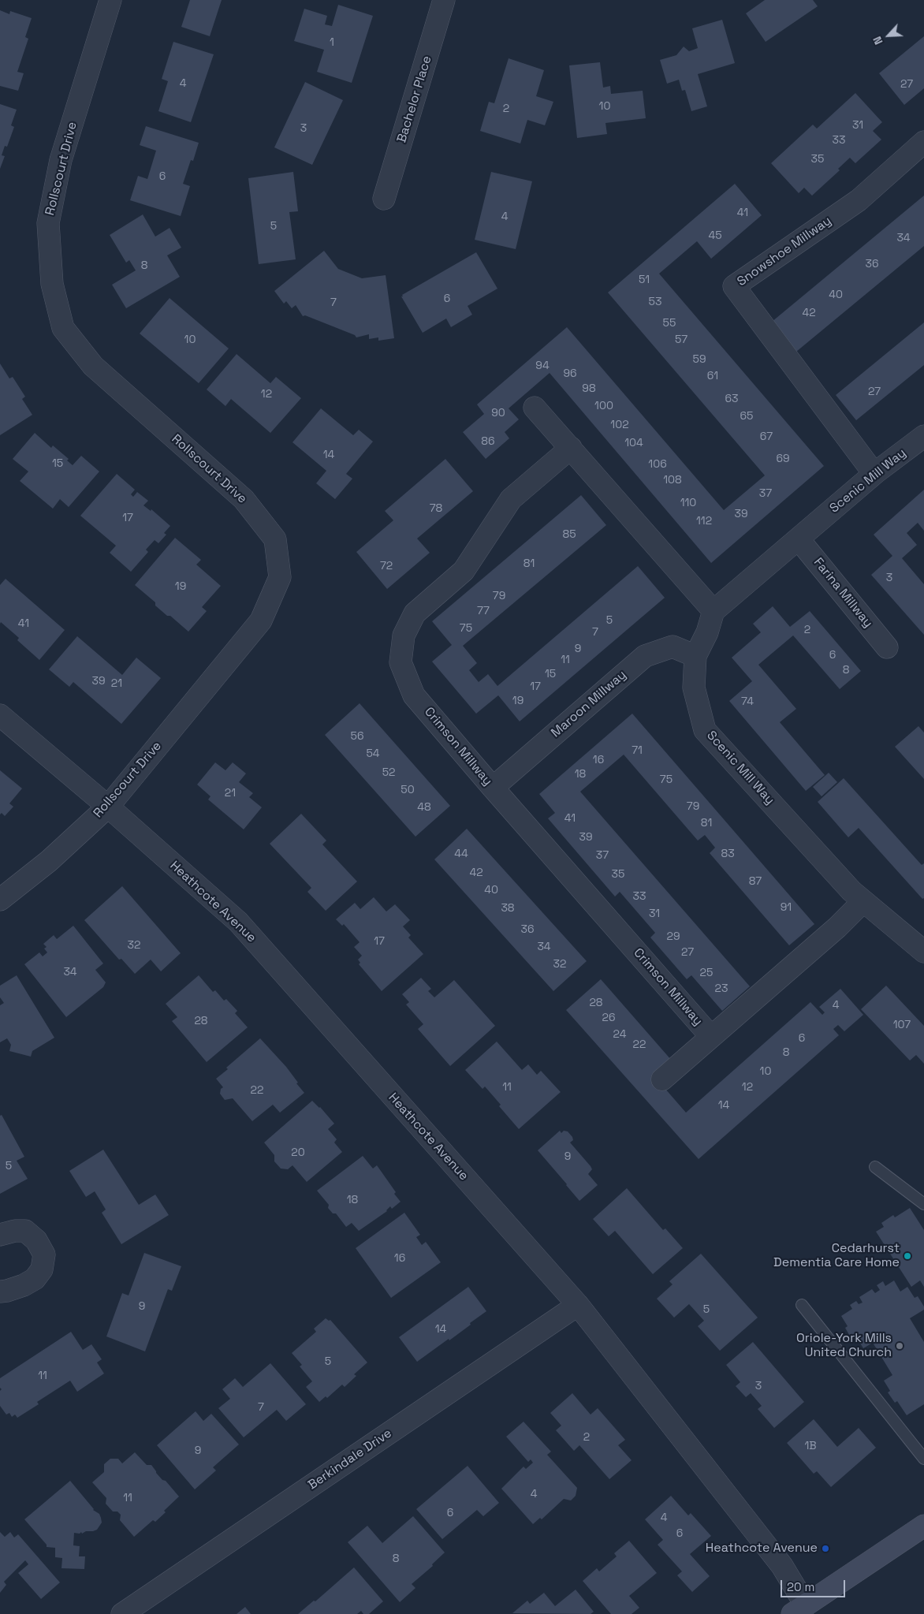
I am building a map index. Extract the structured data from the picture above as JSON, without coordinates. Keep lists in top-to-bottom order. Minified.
{"streets":{"street":["Bachelor Place","Rollscourt Drive","Snowshoe Millway","Scenic Mill Way","Farina Millway","Maroon Millway","Crimson Millway","Heathcote Avenue","Berkindale Drive"]},"crossings":[["Rollscourt Drive","Heathcote Avenue"],["Snowshoe Millway","Scenic Mill Way"],["Scenic Mill Way","Farina Millway"],["Scenic Mill Way","Maroon Millway"],["Scenic Mill Way","Crimson Millway"],["Maroon Millway","Crimson Millway"],["Heathcote Avenue","Berkindale Drive"]],"places":["Cedarhurst Dementia Care Home","Oriole-York Mills United Church","Heathcote Avenue"],"house_numbers":["1","4","27","10","2","31","3","33","35","6","41","4","5","45","34","36","8","51","40","6","53","7","42","55","10","57","59","94","96","61","98","27","12","63","100","90","65","102","67","86","104","14","69","15","106","108","37","110","78","39","17","112","85","81","72","3","19","79","77","5","41","75","2","7","9","6","11","8","15","39","21","17","19","74","56","71","54","16","52","18","75","50","21","79","48","41","81","39","44","83","37","42","35","87","40","33","91","38","31","36","29","17","32","34","27","32","34","25","23","28","4","26","28","107","24","6","22","8","10","11","12","22","14","20","9","5","18","16","9","5","14","5","11","3","7","2","1B","9","4","11","6","4","6","8"],"scale_bar":"20 m","north":"bottom left"}
